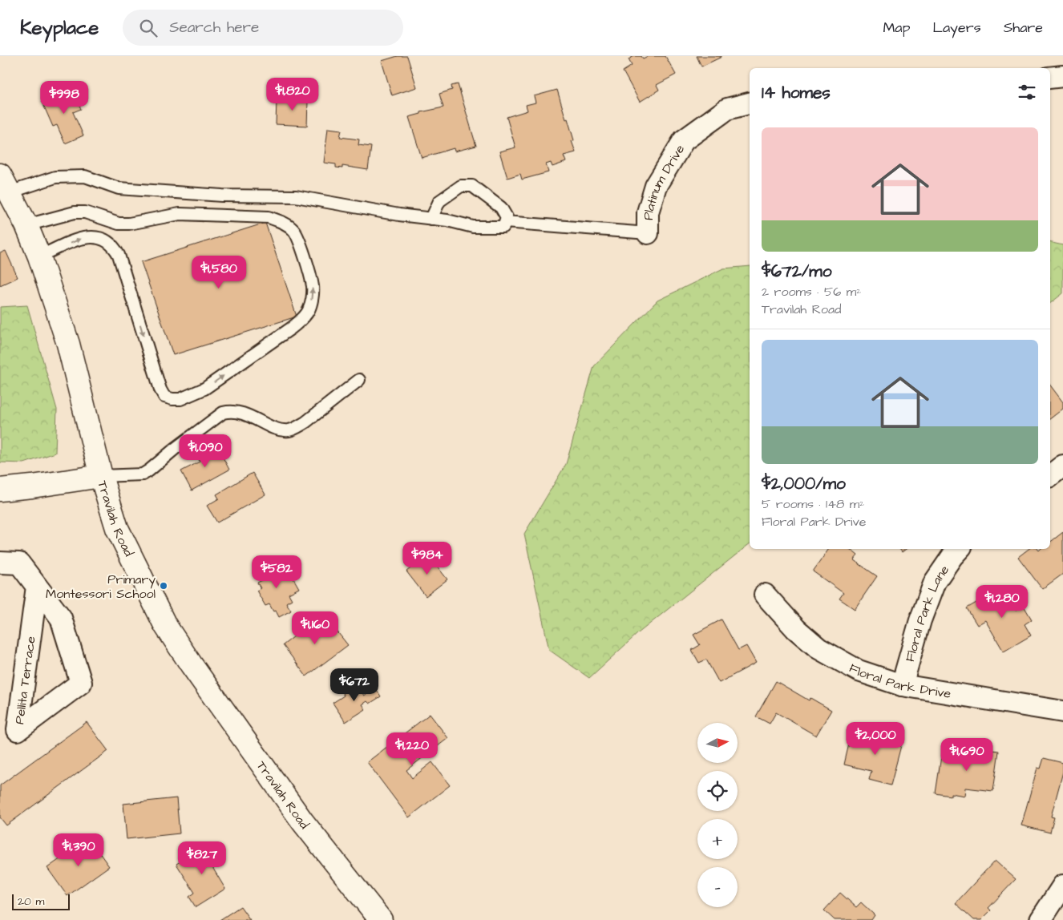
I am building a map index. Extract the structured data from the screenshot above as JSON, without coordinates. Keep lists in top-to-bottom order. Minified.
{"streets":{"main road":["Travilah Road"],"street":["Platinum Drive","Floral Park Lane","Floral Park Drive","Pellita Terrace"]},"crossings":[["Floral Park Lane","Floral Park Drive"]],"places":["Primary Montessori School"],"scale_bar":"20 m","north":"right","page":{"header":"Keyplace","search":"Search here","nav":["Map","Layers","Share"],"heading":"14 homes","price":["$1,820","$998","$1,580","$1,090","$984","$582","$1,280","$1,160","$672","$2,000","$1,220","$1,690","$1,390","$827"],"list":[{"name":"$672/mo","note":"2 rooms · 56 m² · Travilah Road"},{"name":"$2,000/mo","note":"5 rooms · 148 m² · Floral Park Drive"}],"map_buttons":["+","−"],"scale":"20 m"}}
